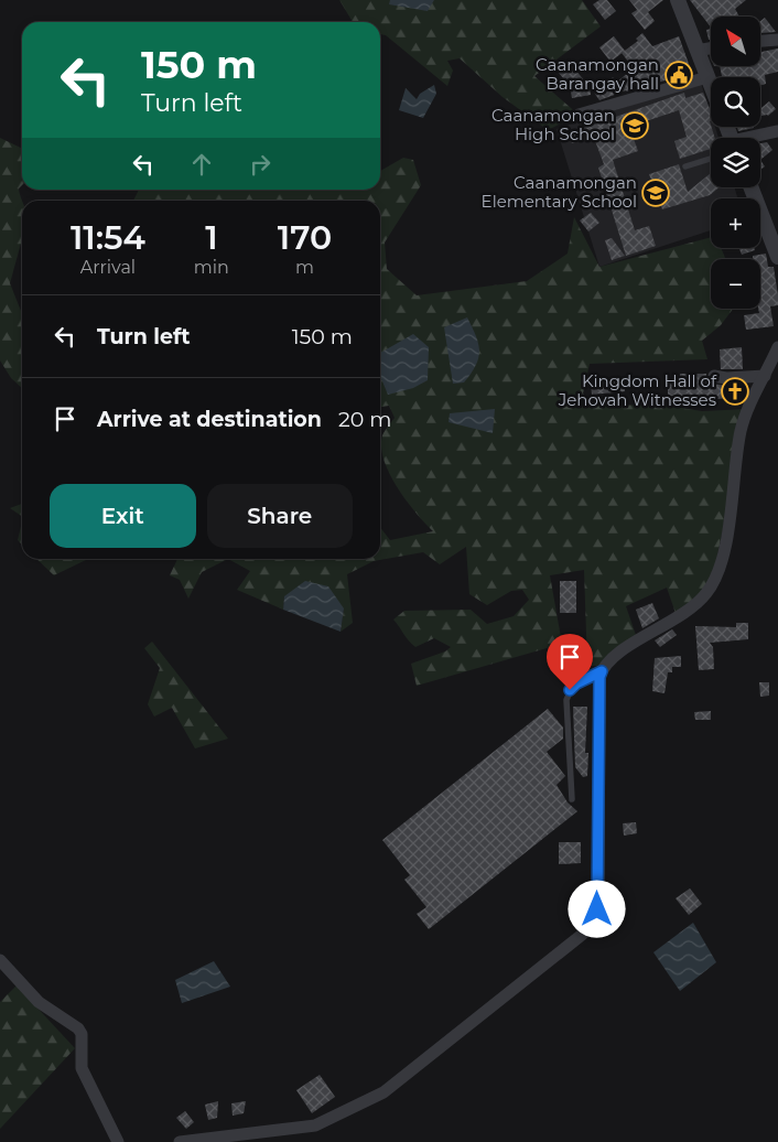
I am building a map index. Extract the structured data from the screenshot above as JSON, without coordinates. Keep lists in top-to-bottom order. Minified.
{"places":{"public building":["Caanamongan Barangay hall"],"school or university":["Caanamongan High School","Caanamongan Elementary School"],"church":["Kingdom Hall of Jehovah Witnesses"]},"north":"top left","page":{"map_buttons":["+","−"],"turn":["150 m","Turn left"],"eta":["11:54","Arrival","1","min","170","m"],"list":[{"name":"Turn left","value":"150 m"},{"name":"Arrive at destination","value":"20 m"}],"buttons":["Exit","Share"]}}
